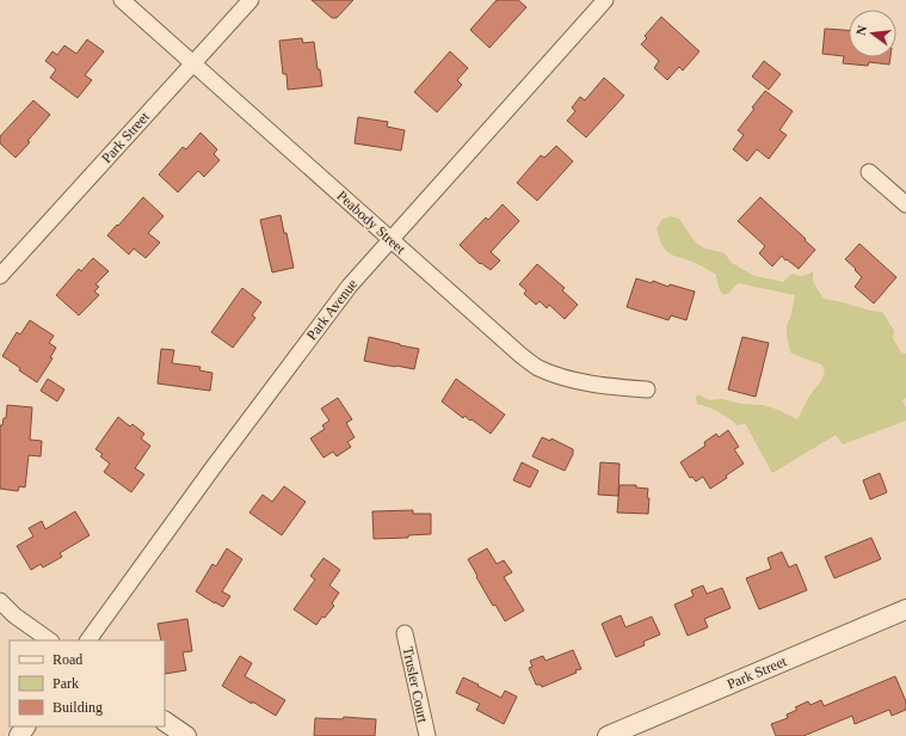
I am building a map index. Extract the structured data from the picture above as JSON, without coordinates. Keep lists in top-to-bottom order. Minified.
{"streets":{"street":["Park Street","Peabody Street","Park Avenue","Trusler Court"]},"crossings":[["Park Street","Peabody Street"],["Peabody Street","Park Avenue"]],"legend":["Road","Park","Building"],"north":"left"}
